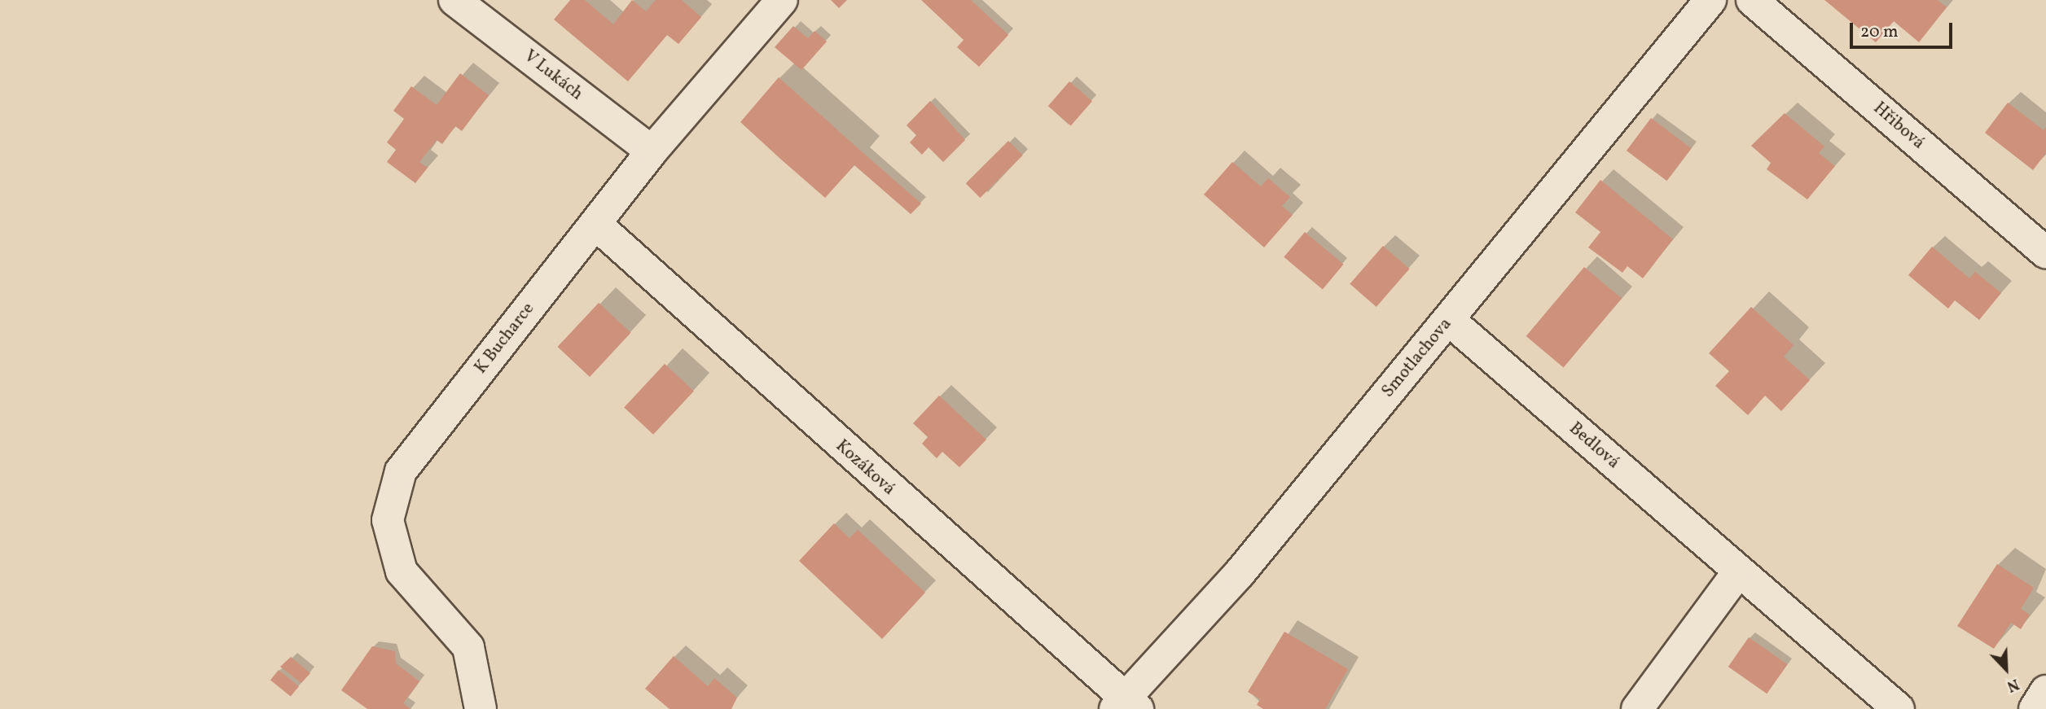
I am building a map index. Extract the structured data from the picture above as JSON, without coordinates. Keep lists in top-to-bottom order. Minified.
{"streets":{"street":["V Lukách","Hřibová","K Bucharce","Smotlachova","Bedlová","Kozáková"]},"crossings":[["V Lukách","K Bucharce"],["K Bucharce","Kozáková"],["Smotlachova","Bedlová"],["Smotlachova","Kozáková"]],"scale_bar":"20 m","north":"bottom right"}
